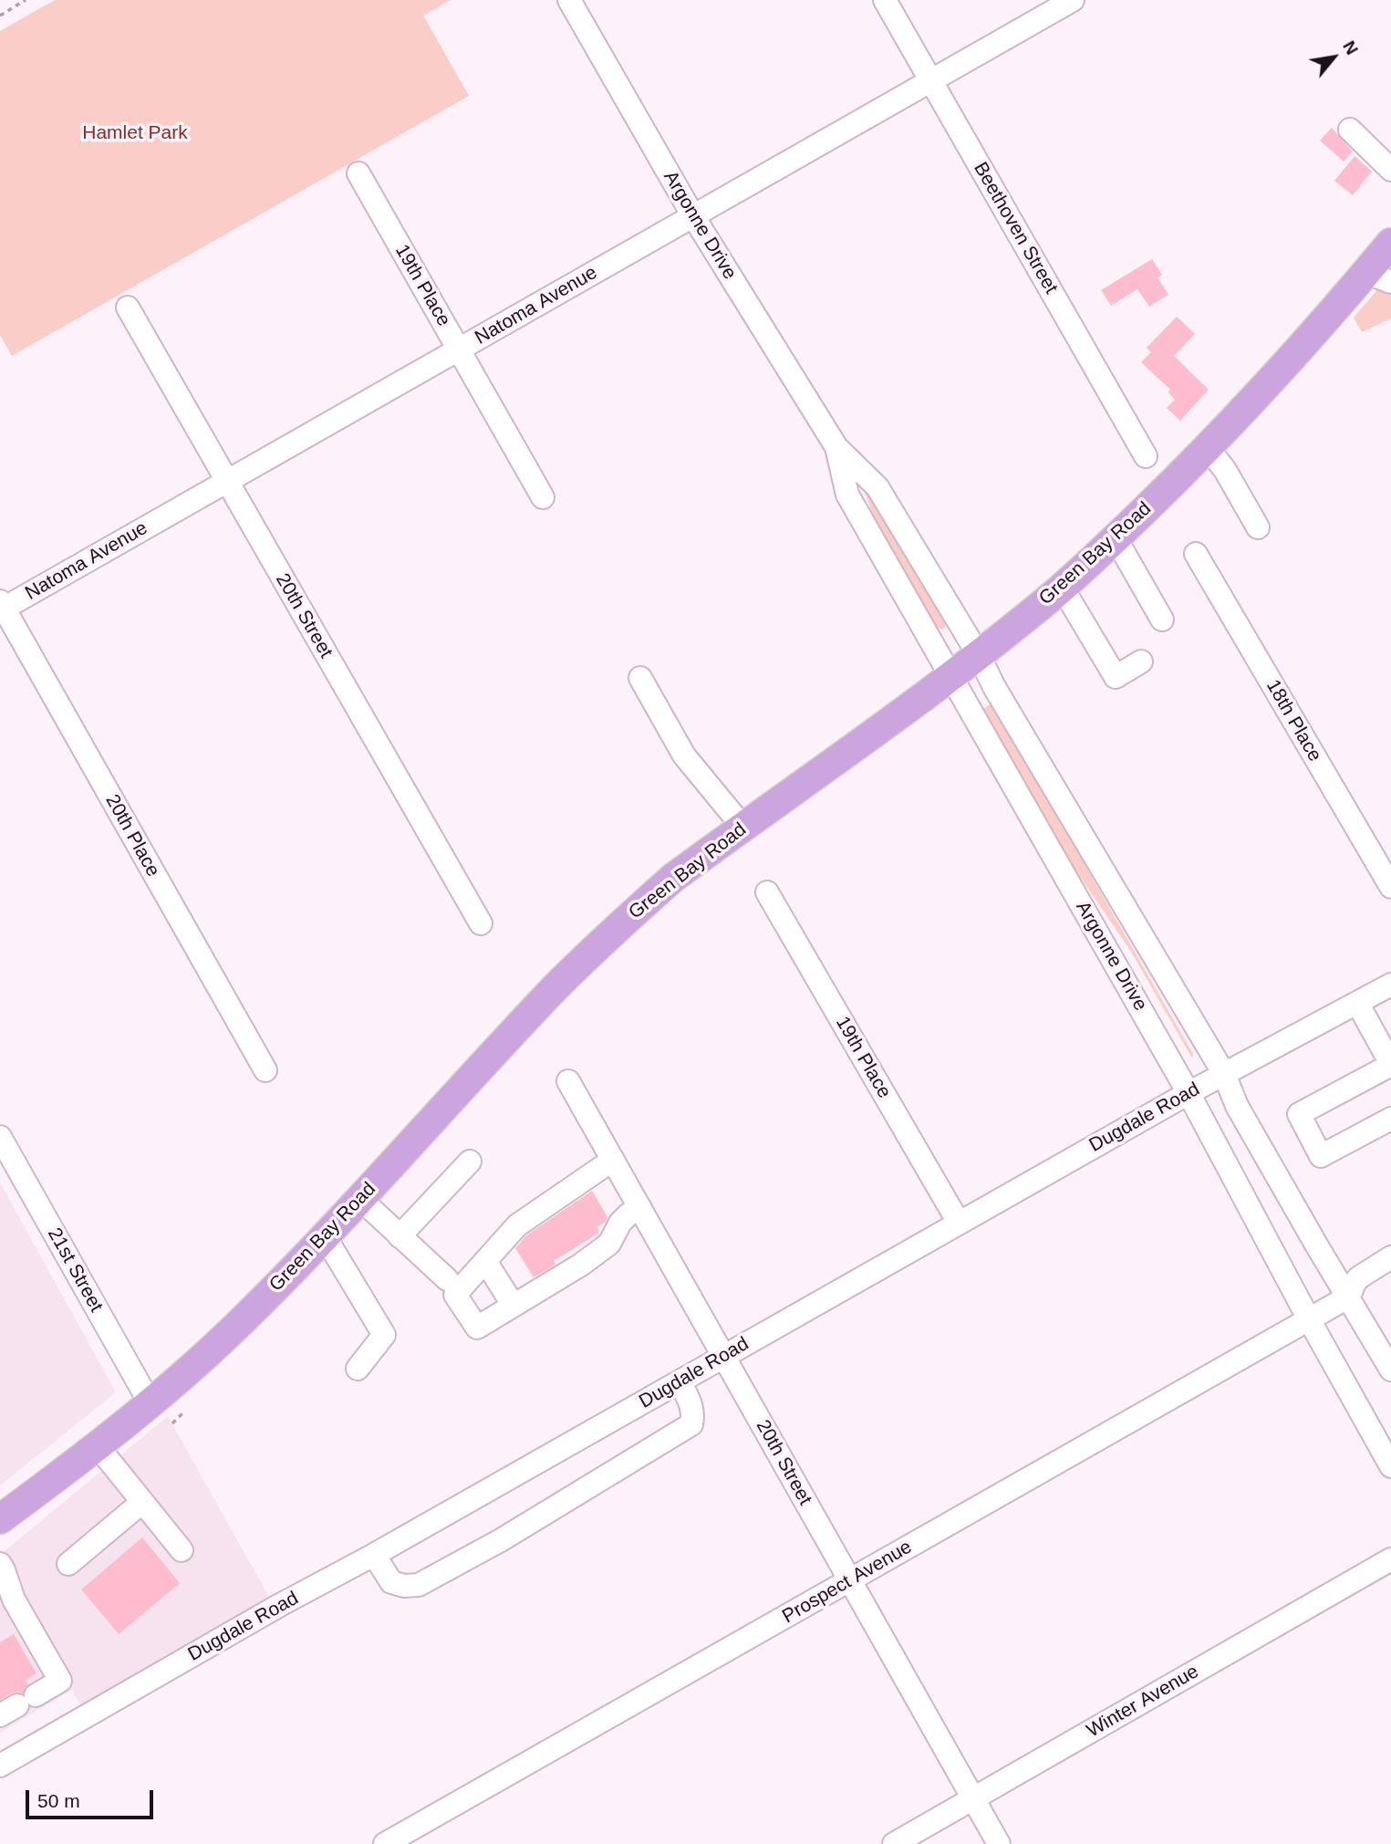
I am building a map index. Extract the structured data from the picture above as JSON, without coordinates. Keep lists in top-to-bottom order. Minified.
{"streets":{"main road":["Green Bay Road"],"street":["Argonne Drive","Beethoven Street","19th Place","Natoma Avenue","20th Street","18th Place","20th Place","Dugdale Road","21st Street","Prospect Avenue","Winter Avenue"]},"crossings":[["Argonne Drive","Natoma Avenue"],["Argonne Drive","Green Bay Road"],["Argonne Drive","Dugdale Road"],["Argonne Drive","Prospect Avenue"],["Beethoven Street","Natoma Avenue"],["19th Place","Natoma Avenue"],["19th Place","Dugdale Road"],["Natoma Avenue","20th Street"],["Natoma Avenue","20th Place"],["Green Bay Road","21st Street"],["20th Street","Dugdale Road"],["20th Street","Prospect Avenue"],["20th Street","Winter Avenue"]],"parks":["Hamlet Park"],"scale_bar":"50 m","north":"top right"}
